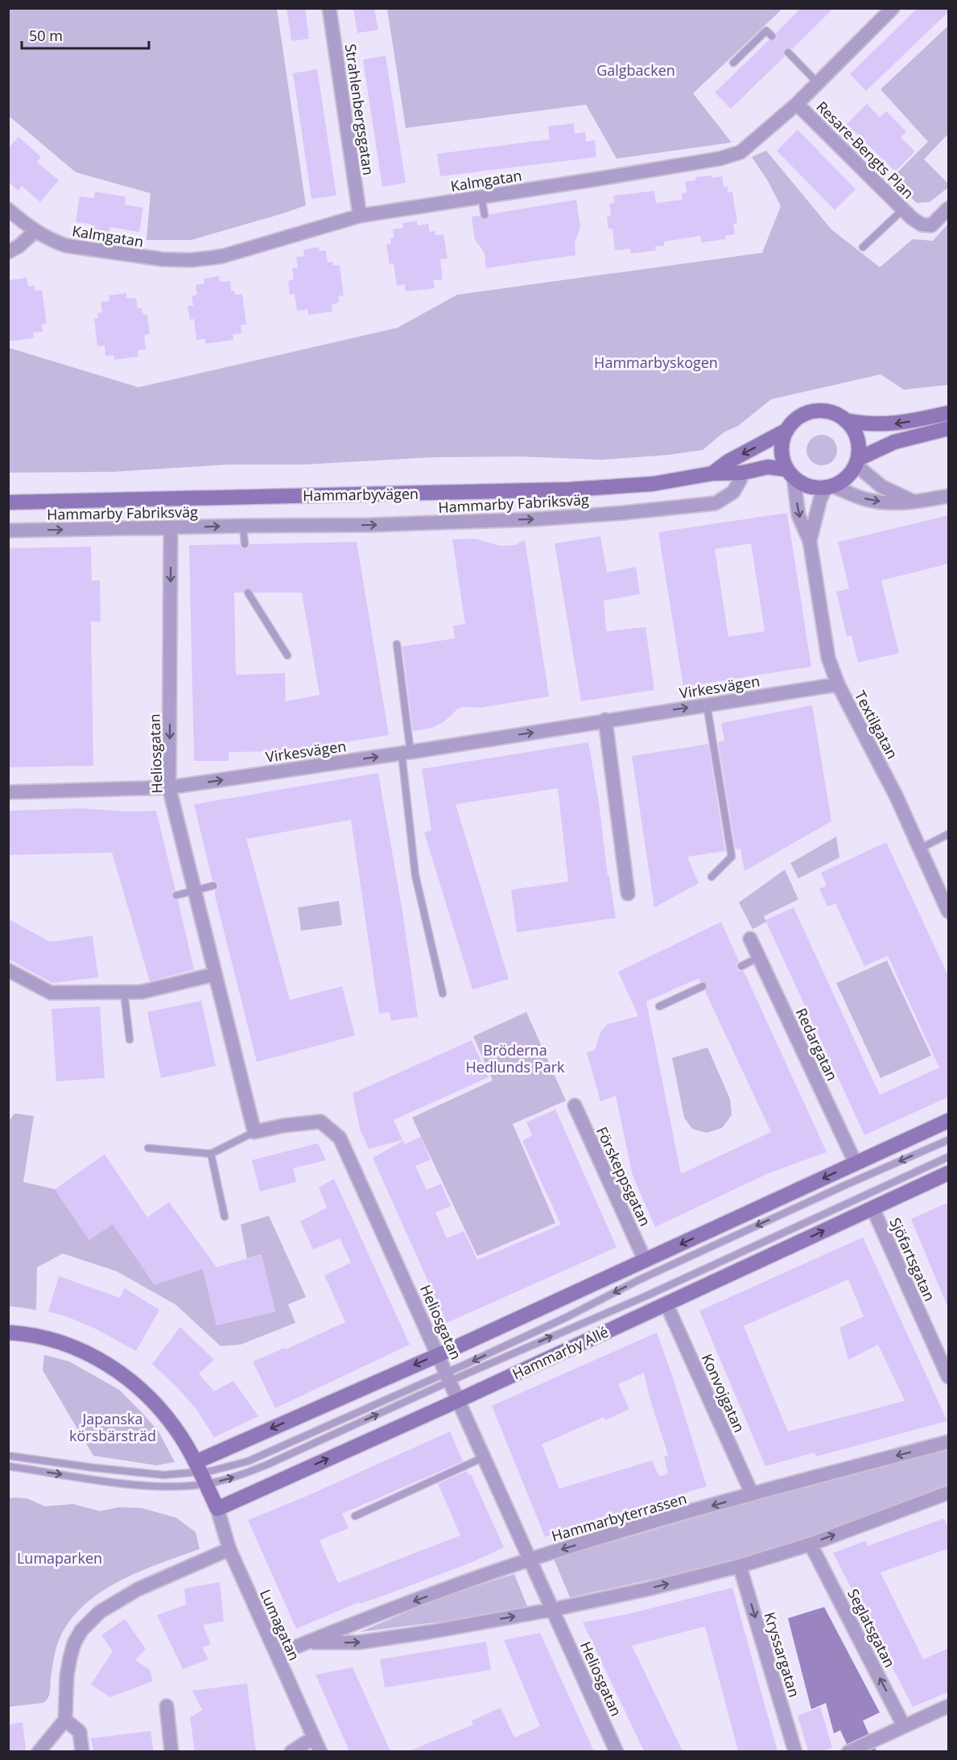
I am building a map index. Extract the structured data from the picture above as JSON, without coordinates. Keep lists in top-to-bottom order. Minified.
{"streets":{"street":["Strahlenbergsgatan","Resare-Bengts Plan","Kalmgatan","Hammarbyvägen","Hammarby Fabriksväg","Virkesvägen","Textilgatan","Heliosgatan","Redargatan","Förskeppsgatan","Sjöfartsgatan","Hammarby Allé","Konvojgatan","Hammarbyterrassen","Lumagatan","Seglatsgatan","Kryssargatan"]},"crossings":[["Strahlenbergsgatan","Kalmgatan"],["Resare-Bengts Plan","Kalmgatan"],["Hammarbyvägen","Hammarby Fabriksväg"],["Hammarbyvägen","Textilgatan"],["Hammarby Fabriksväg","Heliosgatan"],["Virkesvägen","Textilgatan"],["Virkesvägen","Heliosgatan"],["Heliosgatan","Hammarby Allé"],["Heliosgatan","Hammarbyterrassen"],["Sjöfartsgatan","Hammarby Allé"],["Hammarby Allé","Konvojgatan"],["Hammarby Allé","Lumagatan"],["Konvojgatan","Hammarbyterrassen"],["Hammarbyterrassen","Lumagatan"],["Hammarbyterrassen","Seglatsgatan"],["Hammarbyterrassen","Kryssargatan"]],"one_way":["Hammarby Fabriksväg","Virkesvägen","Seglatsgatan","Kryssargatan"],"parks":["Galgbacken","Hammarbyskogen","Bröderna Hedlunds Park","Japanska körsbärsträd","Lumaparken"],"scale_bar":"50 m"}
